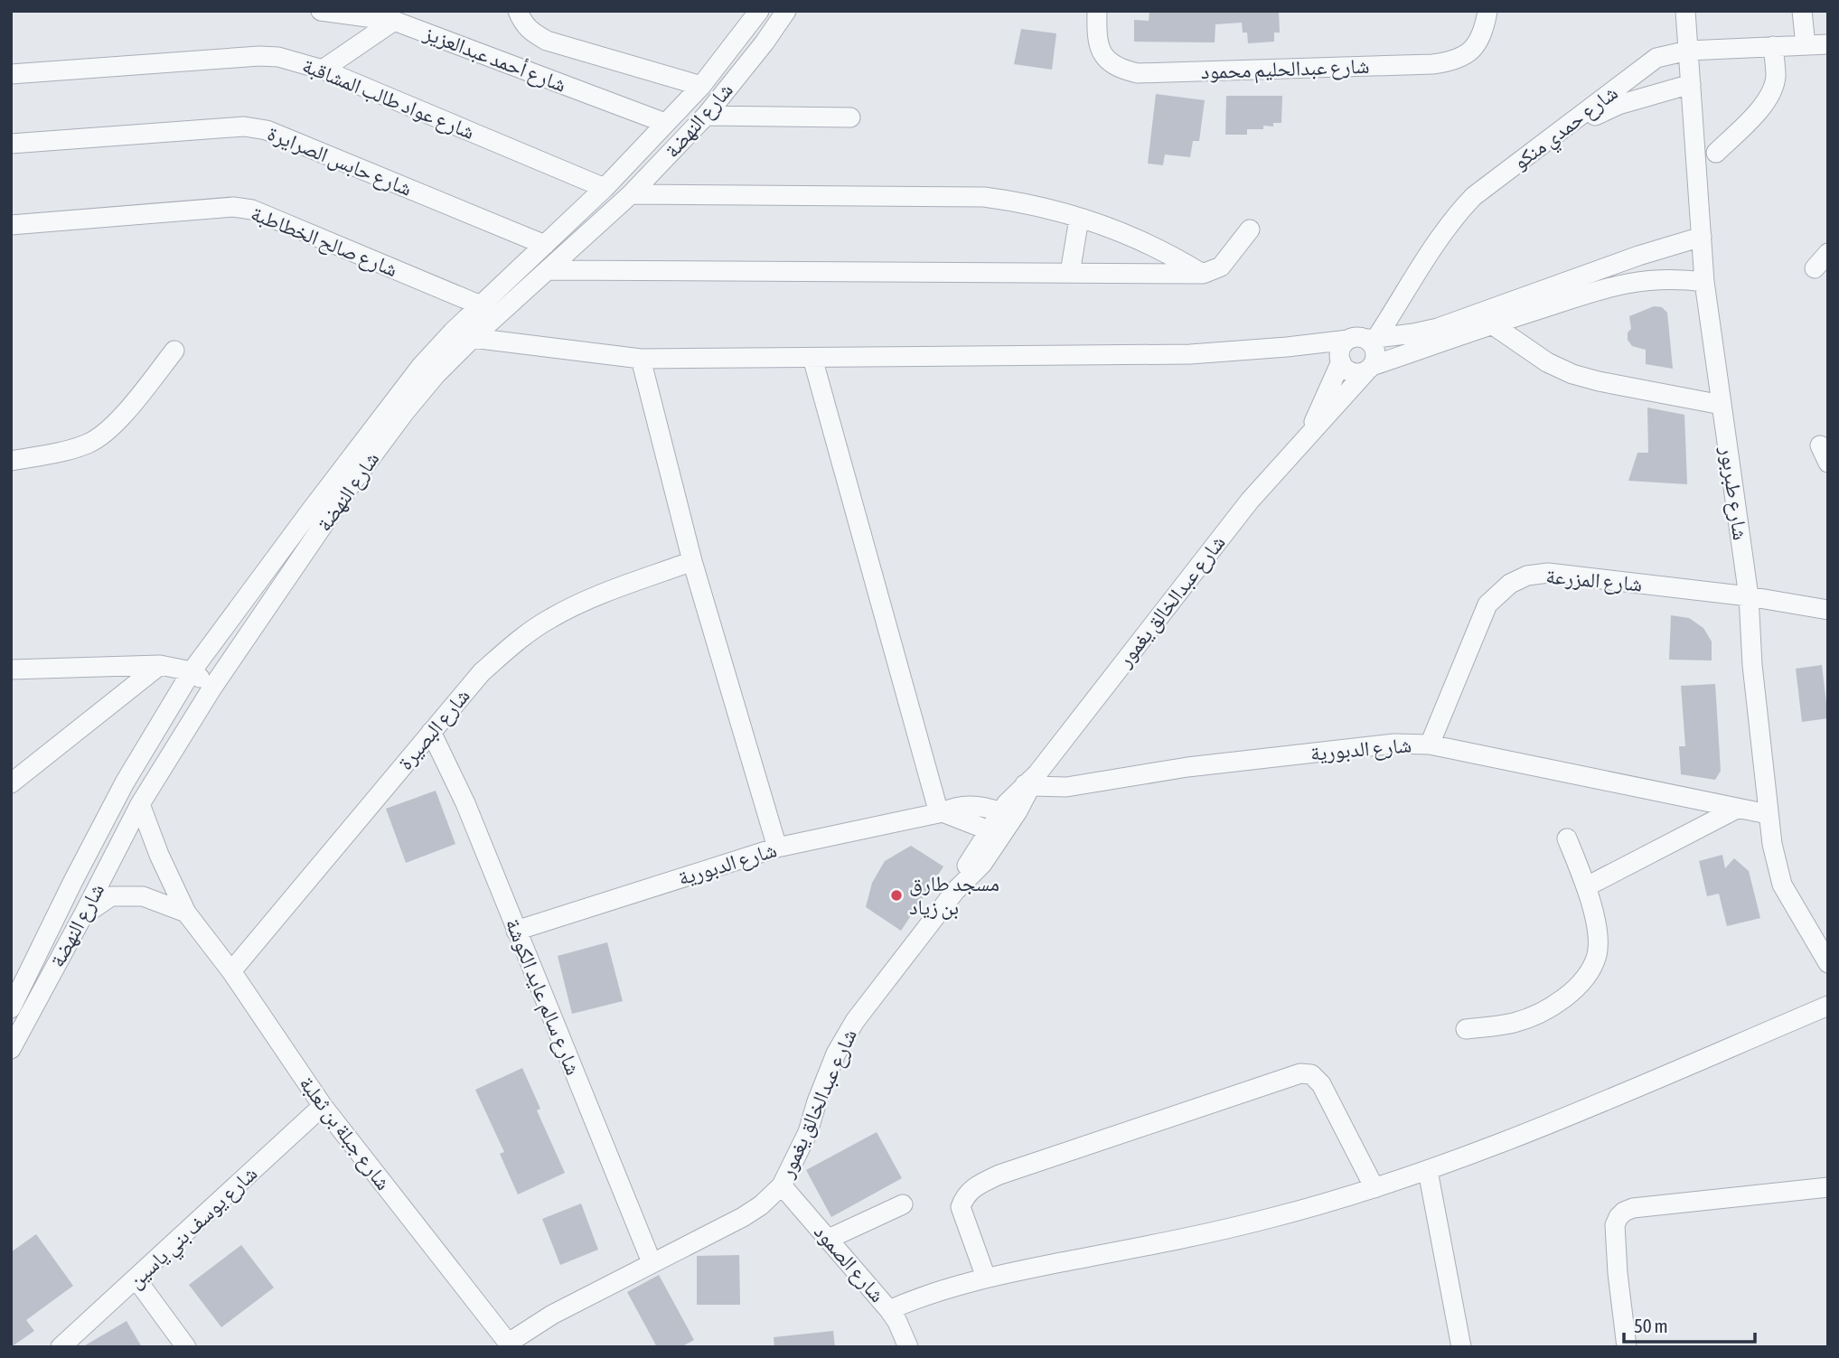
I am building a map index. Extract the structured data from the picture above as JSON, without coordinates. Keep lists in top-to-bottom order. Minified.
{"streets":{"street":["شارع أحمد عبدالعزيز","شارع عبدالحليم محمود","شارع عواد طالب المشاقبة","شارع النهضة","شارع حمدي منكو","شارع حابس الصرايرة","شارع صالح الخطاطبة","شارع طبربور","شارع المزرعة","شارع عبدالخالق يغمور","شارع البصيرة","شارع الدبورية","شارع سالم عايد الكوشة","شارع جبلة بن ثعلبة","شارع يوسف بني ياسين","شارع الصمود"]},"crossings":[["شارع أحمد عبدالعزيز","شارع النهضة"],["شارع عواد طالب المشاقبة","شارع النهضة"],["شارع النهضة","شارع حابس الصرايرة"],["شارع النهضة","شارع صالح الخطاطبة"],["شارع النهضة","شارع جبلة بن ثعلبة"],["شارع حمدي منكو","شارع طبربور"],["شارع حمدي منكو","شارع عبدالخالق يغمور"],["شارع طبربور","شارع المزرعة"],["شارع طبربور","شارع الدبورية"],["شارع المزرعة","شارع الدبورية"],["شارع عبدالخالق يغمور","شارع الدبورية"],["شارع عبدالخالق يغمور","شارع سالم عايد الكوشة"],["شارع عبدالخالق يغمور","شارع جبلة بن ثعلبة"],["شارع عبدالخالق يغمور","شارع الصمود"],["شارع البصيرة","شارع سالم عايد الكوشة"],["شارع البصيرة","شارع جبلة بن ثعلبة"],["شارع الدبورية","شارع سالم عايد الكوشة"],["شارع جبلة بن ثعلبة","شارع يوسف بني ياسين"]],"places":["مسجد طارق بن زياد"],"scale_bar":"50 m"}
